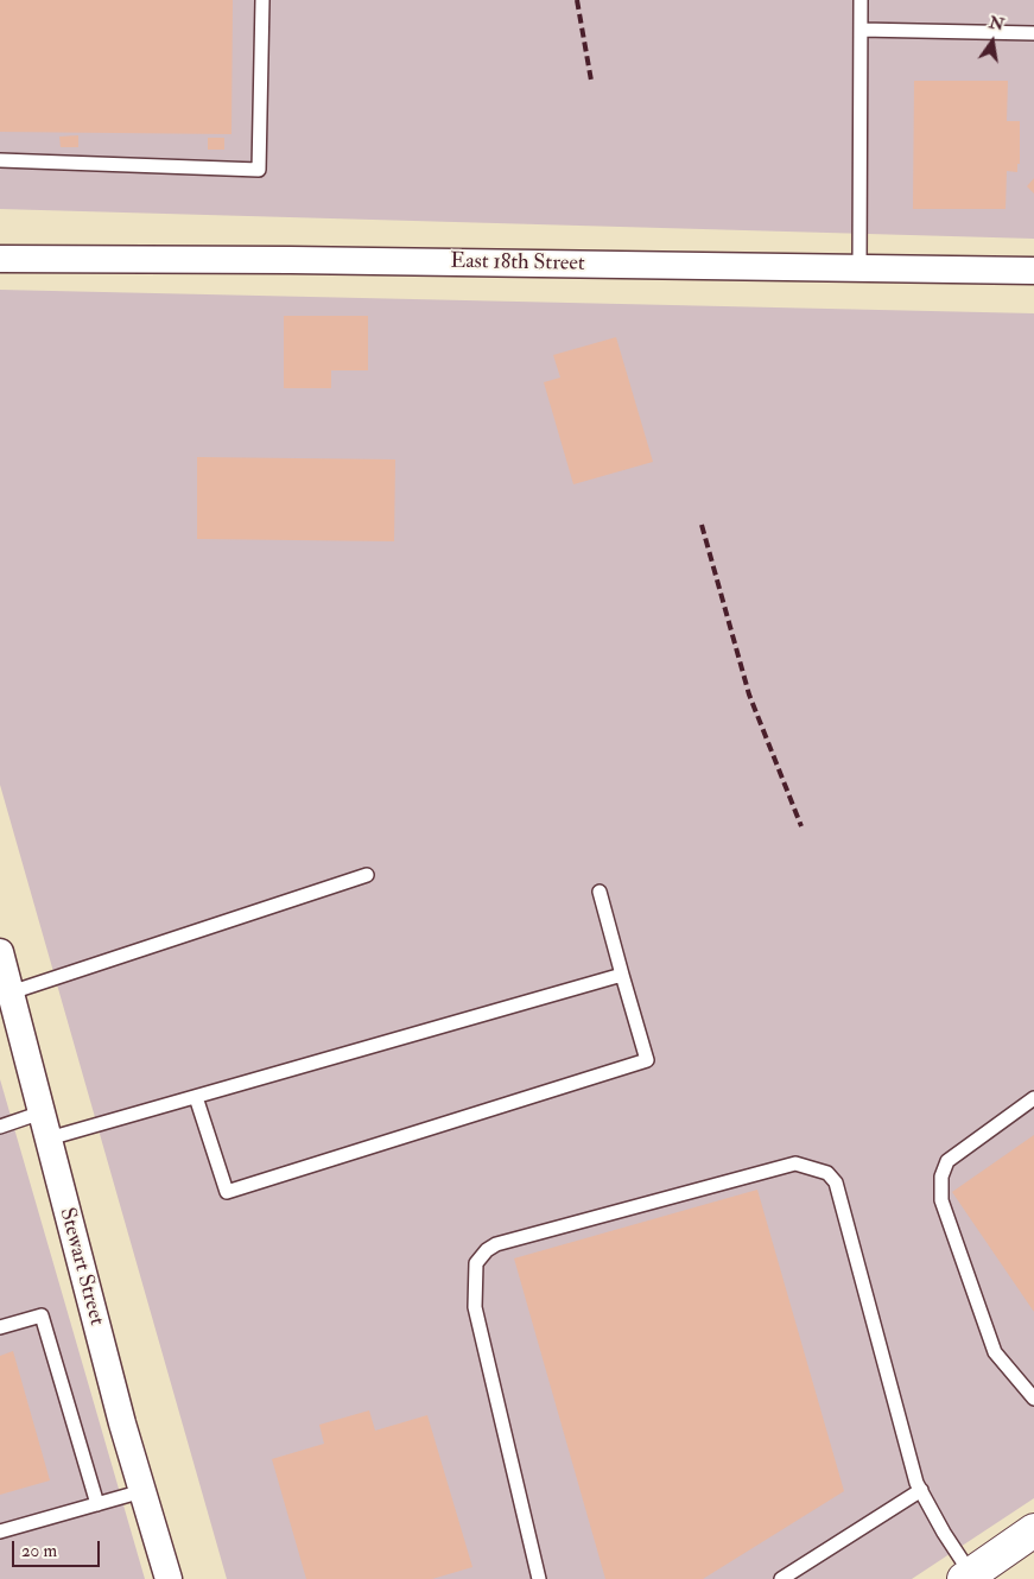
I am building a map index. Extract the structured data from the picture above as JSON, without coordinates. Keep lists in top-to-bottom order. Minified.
{"streets":{"street":["East 18th Street","Stewart Street"]},"scale_bar":"20 m","north":"top"}
